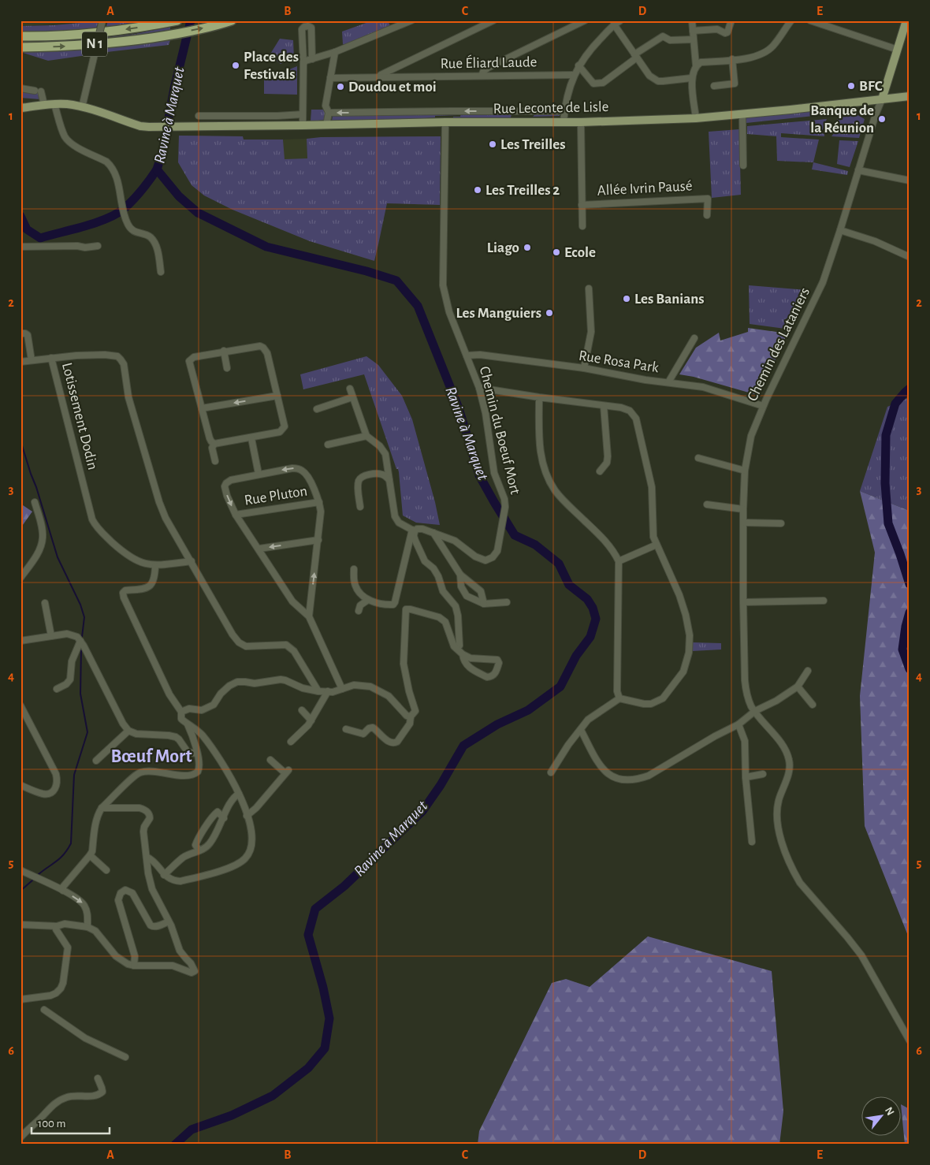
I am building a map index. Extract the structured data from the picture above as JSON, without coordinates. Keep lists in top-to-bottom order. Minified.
{"streets":{"highway":["N 1"],"main road":["Rue Leconte de Lisle"],"street":["Rue Éliard Laude","Allée Ivrin Pausé","Chemin des Lataniers","Rue Rosa Park","Lotissement Dodin","Chemin du Boeuf Mort","Rue Pluton"]},"crossings":[["Rue Leconte de Lisle","Chemin des Lataniers"],["Rue Leconte de Lisle","Chemin du Boeuf Mort"],["Chemin des Lataniers","Rue Rosa Park"],["Rue Rosa Park","Chemin du Boeuf Mort"]],"districts":["Bœuf Mort"],"water":["Ravine à Marquet"],"places":["Place des Festivals","BFC","Doudou et moi","Banque de la Réunion","Les Treilles","Les Treilles 2","Liago","Ecole","Les Banians","Les Manguiers"],"scale_bar":"100 m","north":"top right","grid":{"columns":["A","B","C","D","E"],"rows":["1","2","3","4","5","6"]}}
